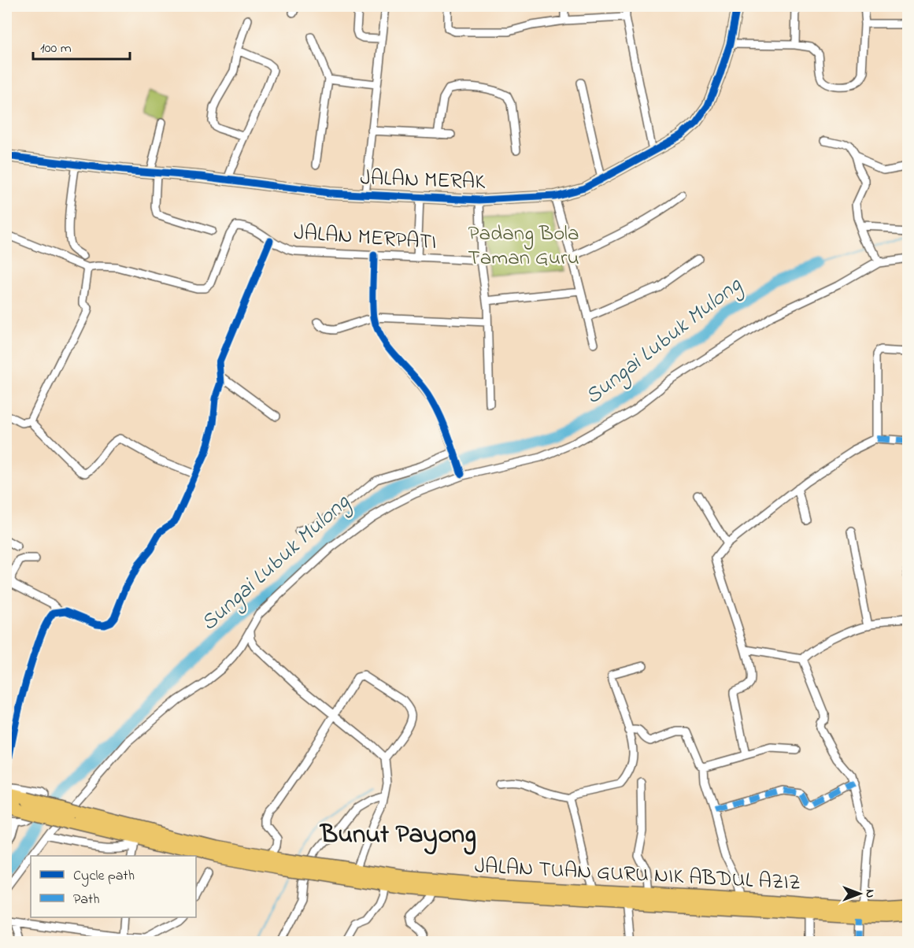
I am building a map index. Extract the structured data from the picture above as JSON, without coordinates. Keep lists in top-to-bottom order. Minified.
{"streets":{"main road":["JALAN TUAN GURU NIK ABDUL AZIZ"],"street":["JALAN MERAK","JALAN MERPATI"]},"districts":["Bunut Payong"],"water":["Sungai Lubuk Mulong"],"parks":["Padang Bola Taman Guru"],"legend":["Cycle path","Path"],"scale_bar":"100 m","north":"right"}
